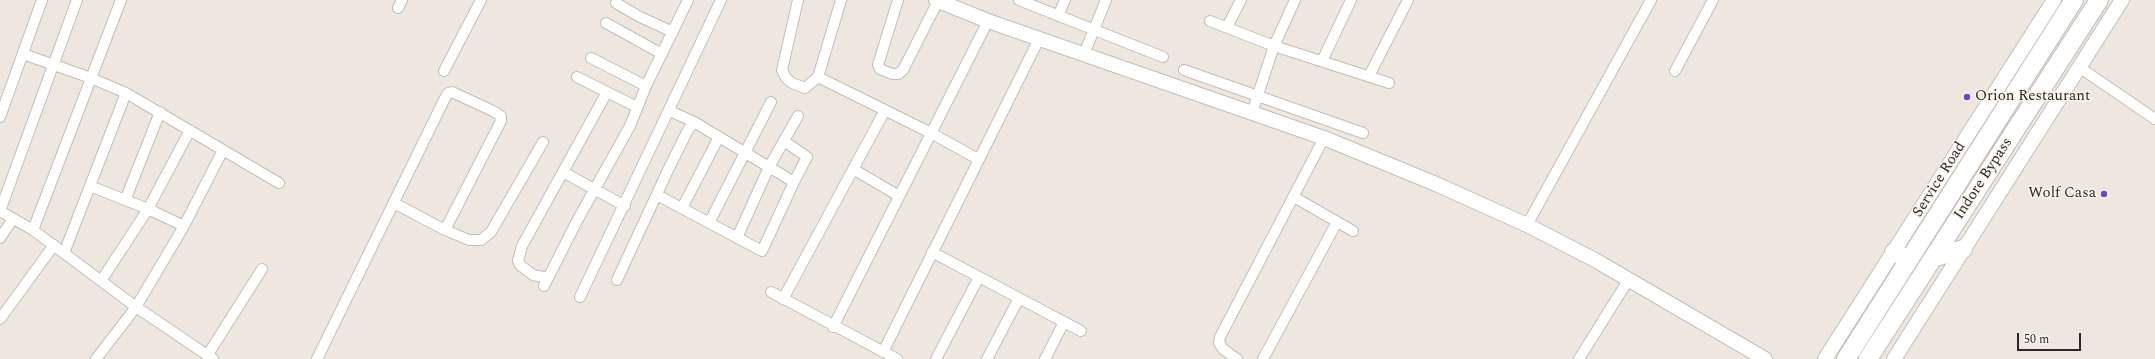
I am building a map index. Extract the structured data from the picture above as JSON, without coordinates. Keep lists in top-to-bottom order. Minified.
{"streets":{"highway":["Indore Bypass"],"street":["Service Road"]},"crossings":[["Indore Bypass","Service Road"]],"places":["Orion Restaurant","Wolf Casa"],"scale_bar":"50 m"}
